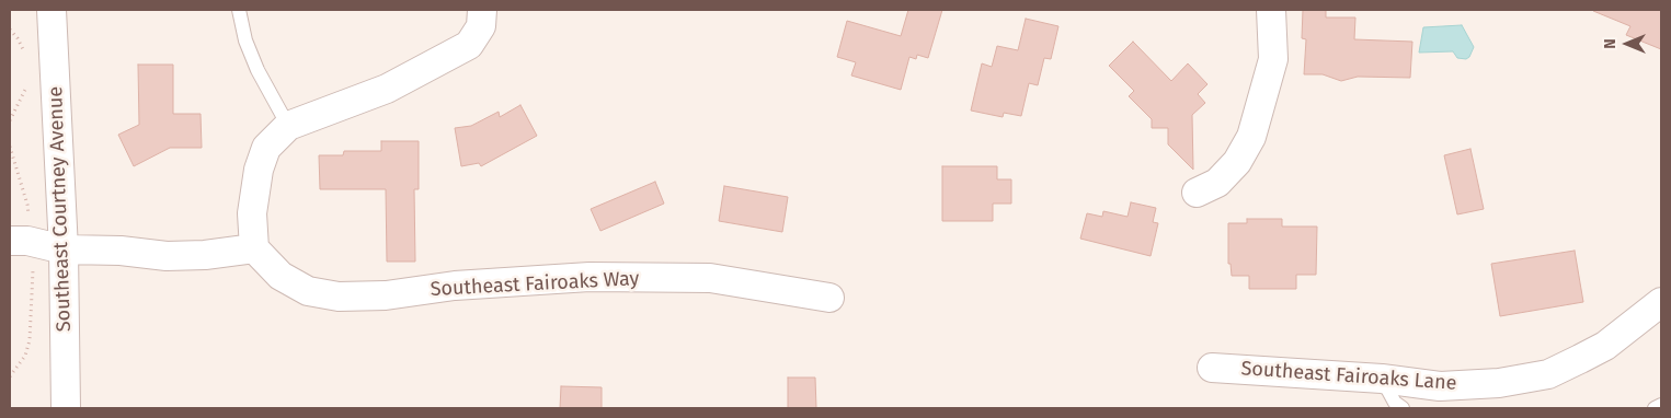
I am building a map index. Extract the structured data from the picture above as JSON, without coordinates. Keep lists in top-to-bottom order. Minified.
{"streets":{"street":["Southeast Courtney Avenue","Southeast Fairoaks Way","Southeast Fairoaks Lane"]},"north":"left"}
